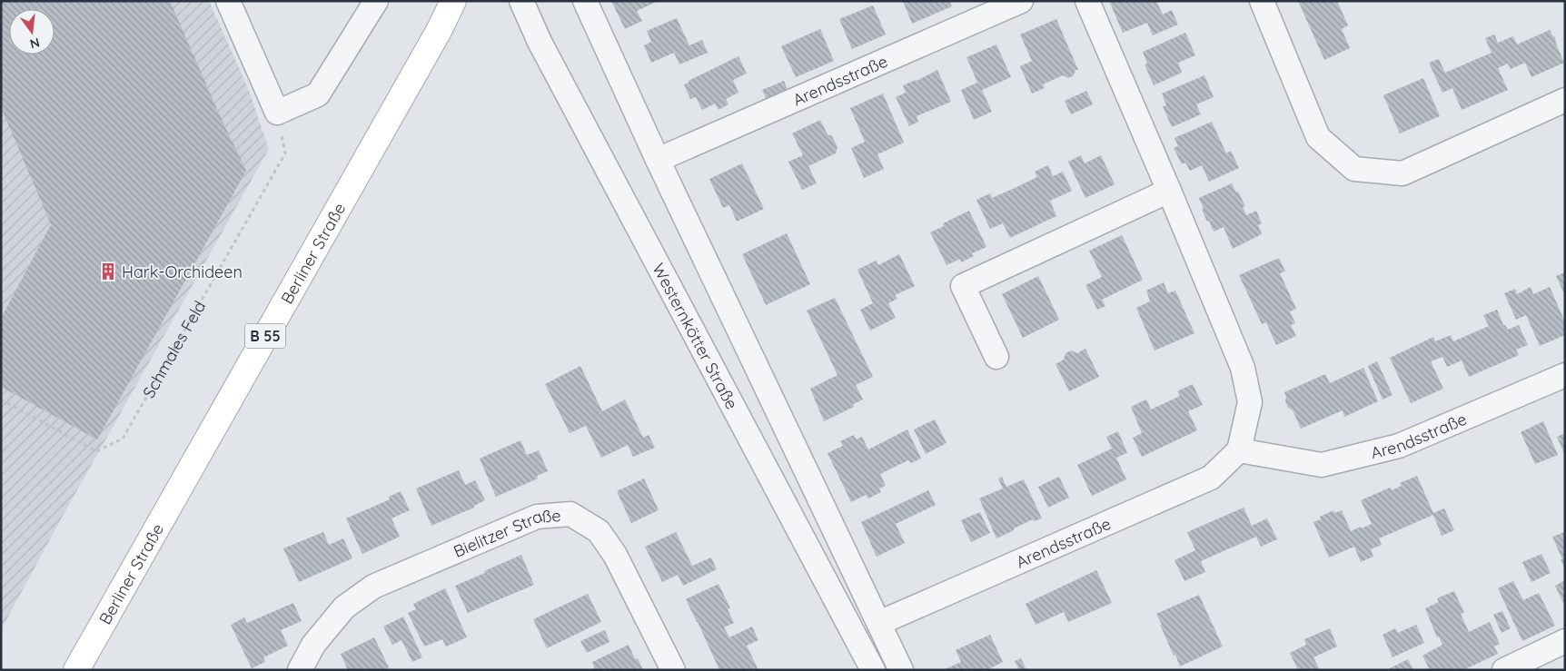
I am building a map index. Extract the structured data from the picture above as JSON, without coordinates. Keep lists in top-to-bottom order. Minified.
{"streets":{"main road":["Berliner Straße","B 55"],"street":["Arendsstraße","Westernkötter Straße","Bielitzer Straße"],"path":["Schmales Feld"]},"places":{"building":["Hark-Orchideen"]},"north":"bottom"}
